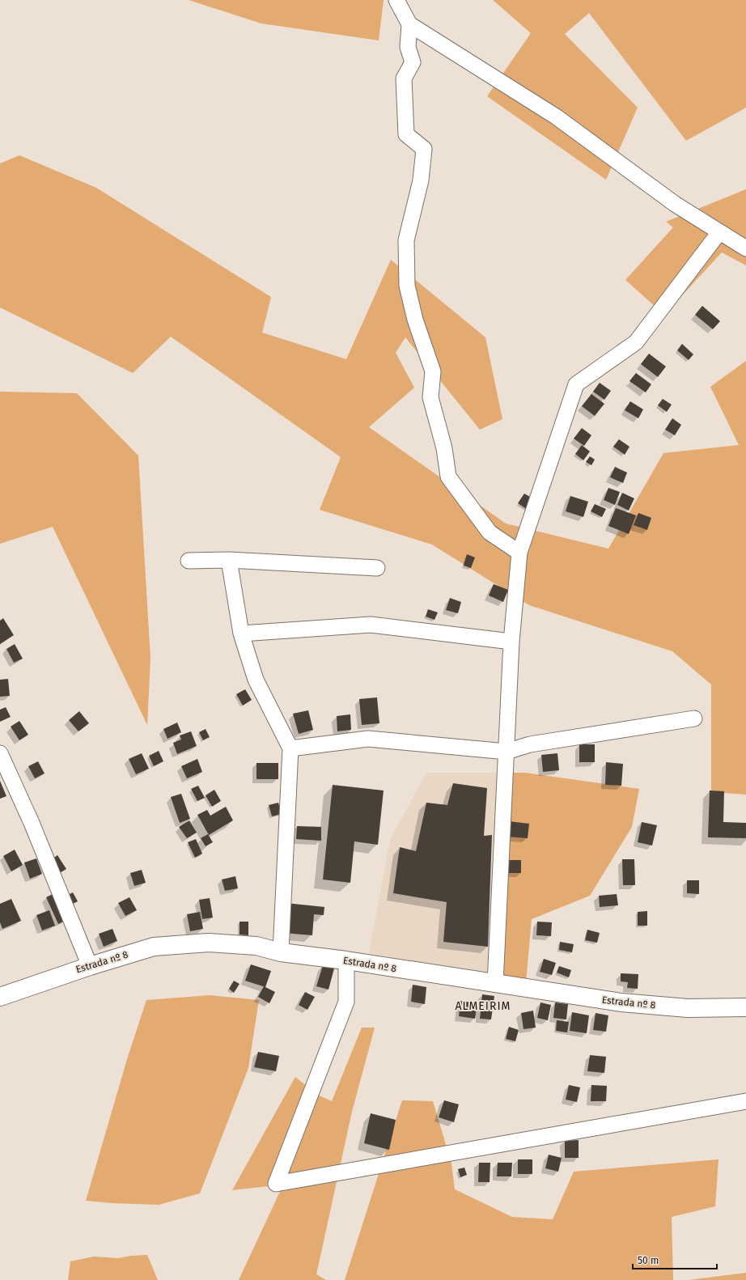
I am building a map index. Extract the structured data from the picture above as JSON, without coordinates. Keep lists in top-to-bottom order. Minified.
{"streets":{"main road":["Estrada nº 8"]},"districts":["ALMEIRIM"],"scale_bar":"50 m"}
